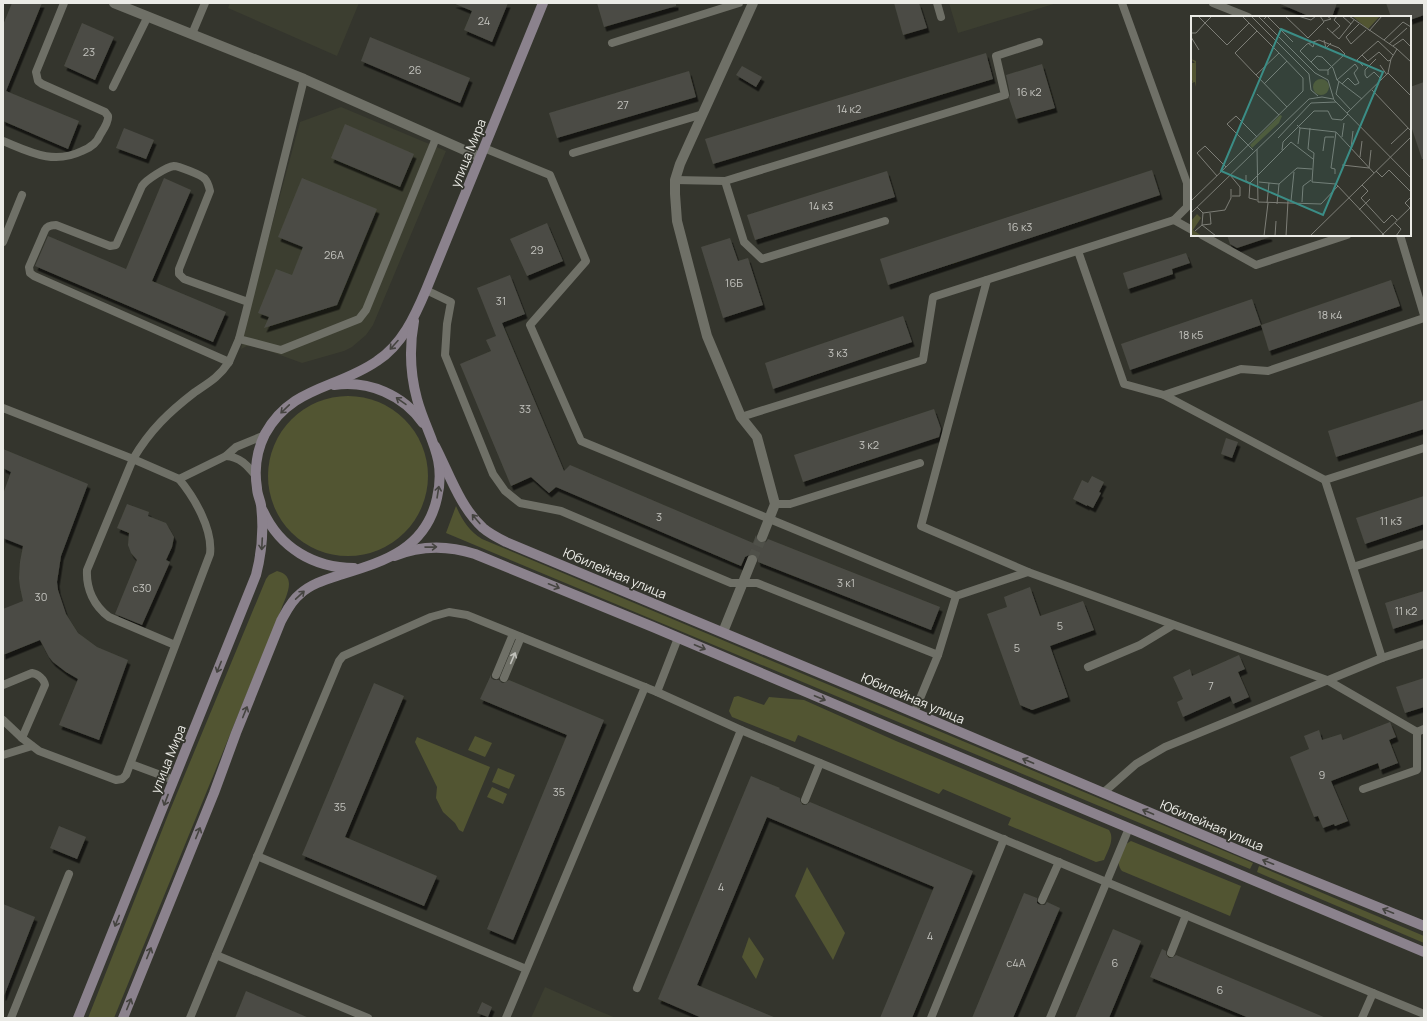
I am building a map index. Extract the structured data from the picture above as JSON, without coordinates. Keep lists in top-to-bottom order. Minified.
{"streets":{"main road":["улица Мира","Юбилейная улица"]},"crossings":[["улица Мира","Юбилейная улица"]],"house_numbers":["24","23","26","16 к2","27","14 к2","14 к3","16 к3","29","26А","16Б","31","18 к4","18 к5","3 к3","33","3 к2","3","11 к3","3 к1","с30","30","11 к2","5","5","7","9","35","35","4","4","с4А","6","6"]}
